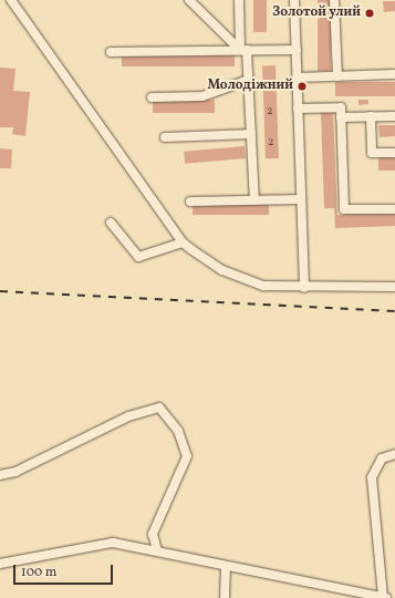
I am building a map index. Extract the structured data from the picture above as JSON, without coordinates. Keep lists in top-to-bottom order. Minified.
{"places":["Золотой улий","Молодіжний"],"house_numbers":["2","2"],"scale_bar":"100 m"}
